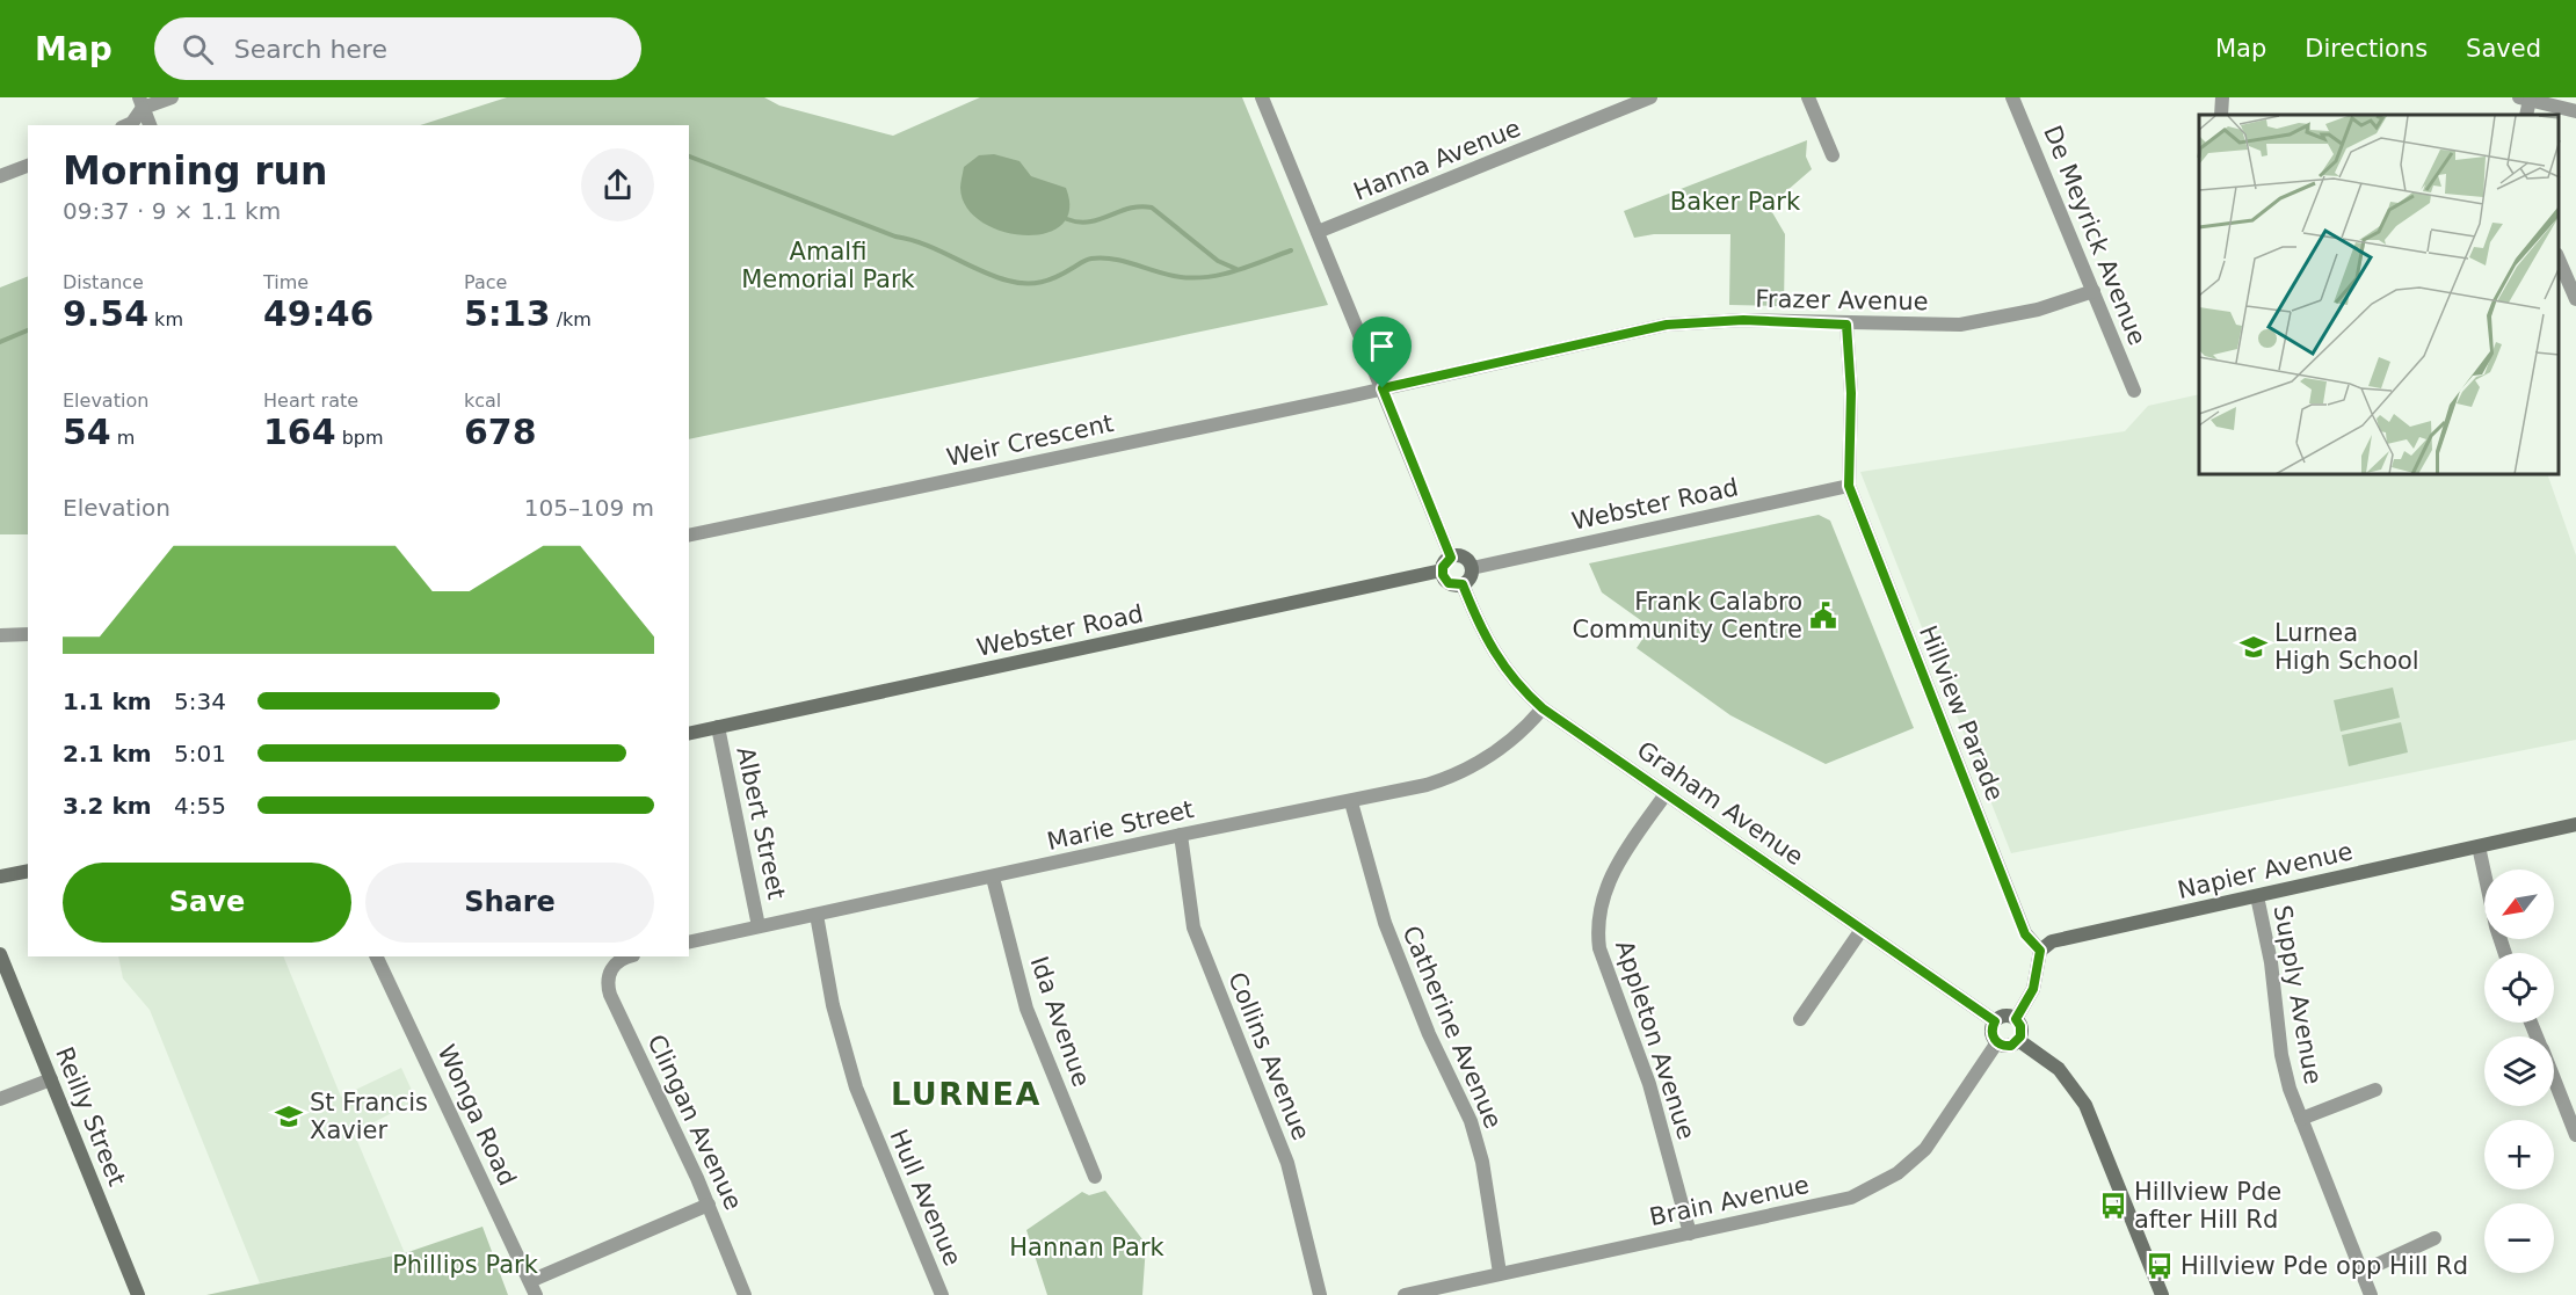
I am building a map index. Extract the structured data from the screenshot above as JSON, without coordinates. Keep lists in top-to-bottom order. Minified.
{"streets":{"street":["Hanna Avenue","De Meyrick Avenue","Frazer Avenue","Weir Crescent","Webster Road","Hillview Parade","Graham Avenue","Albert Street","Marie Street","Napier Avenue","Supply Avenue","Ida Avenue","Catherine Avenue","Appleton Avenue","Collins Avenue","Wonga Road","Reilly Street","Clingan Avenue","Hull Avenue","Brain Avenue"]},"crossings":[["De Meyrick Avenue","Frazer Avenue"],["Frazer Avenue","Weir Crescent"],["Webster Road","Hillview Parade"],["Webster Road","Graham Avenue"],["Webster Road","Albert Street"],["Hillview Parade","Napier Avenue"],["Graham Avenue","Marie Street"],["Graham Avenue","Appleton Avenue"],["Graham Avenue","Brain Avenue"],["Albert Street","Marie Street"],["Marie Street","Ida Avenue"],["Marie Street","Catherine Avenue"],["Marie Street","Collins Avenue"],["Marie Street","Hull Avenue"],["Napier Avenue","Supply Avenue"],["Catherine Avenue","Brain Avenue"],["Appleton Avenue","Brain Avenue"]],"districts":["LURNEA"],"parks":["Baker Park","Amalfi Memorial Park","Hannan Park","Phillips Park"],"places":{"public building":["Frank Calabro Community Centre"],"school or university":["Lurnea High School","St Francis Xavier"],"bus stop":["Hillview Pde after Hill Rd","Hillview Pde opp Hill Rd"]},"north":"bottom left","page":{"header":"Map","search":"Search here","nav":["Map","Directions","Saved"],"heading":["Morning run","09:37 · 9 × 1.1 km"],"stats":[["Distance","9.54 km"],["Time","49:46"],["Pace","5:13 /km"],["Elevation","54 m"],["Heart rate","164 bpm"],["kcal","678"]],"chart":["Elevation","105–109 m"],"list":[{"name":"1.1 km","note":"5:34"},{"name":"2.1 km","note":"5:01"},{"name":"3.2 km","note":"4:55"}],"buttons":["Save","Share"],"map_buttons":["+","−"]}}
